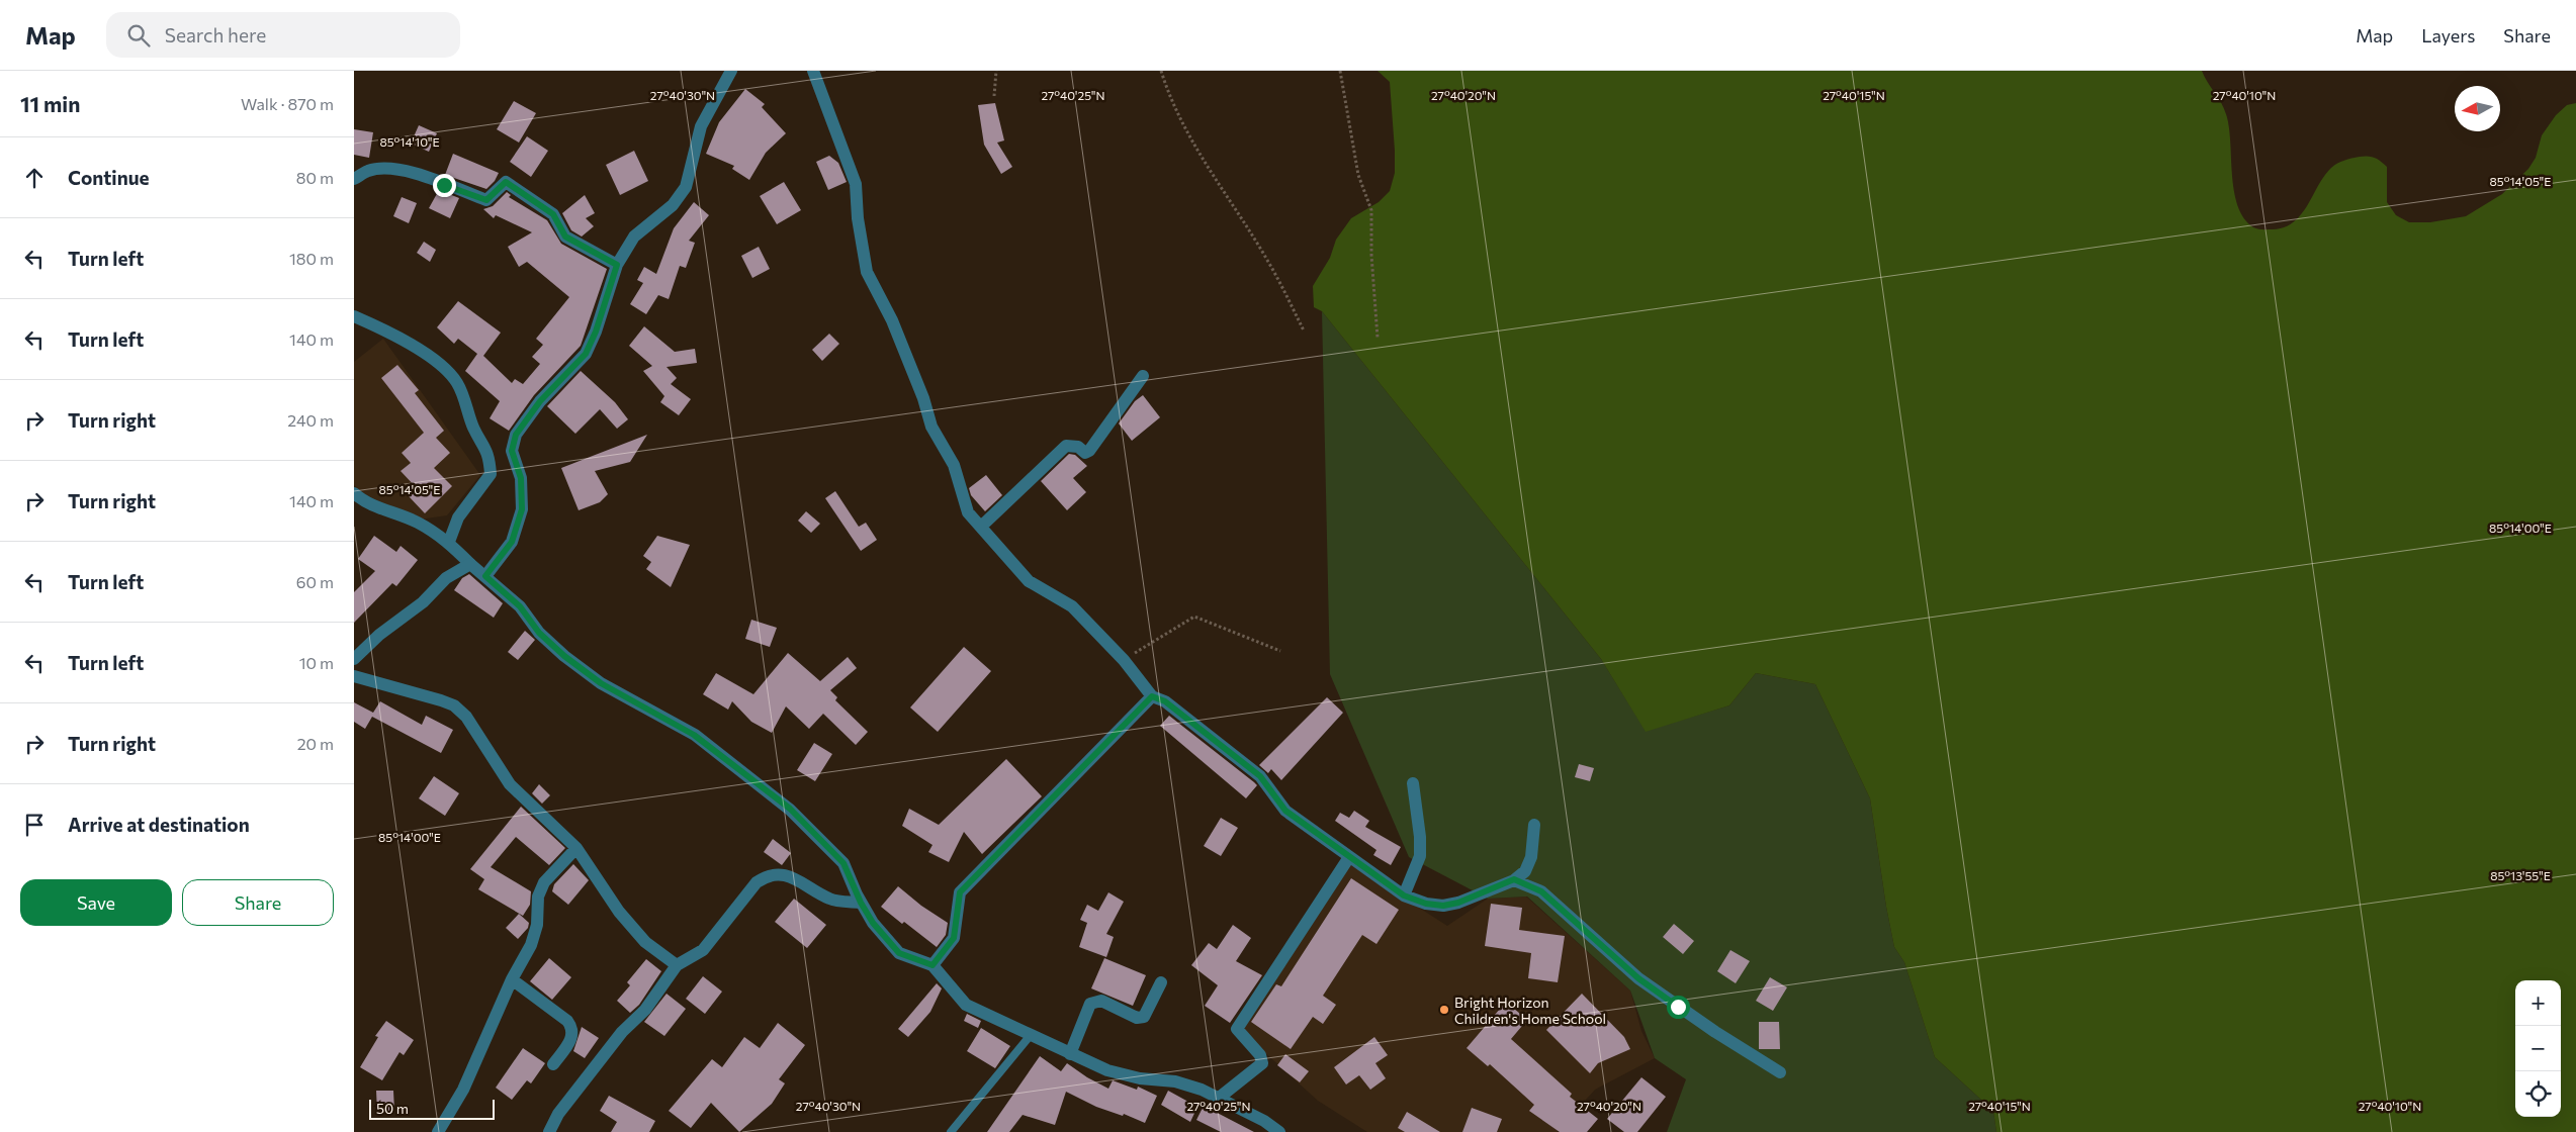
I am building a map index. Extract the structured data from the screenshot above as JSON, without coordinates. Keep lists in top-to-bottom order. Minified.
{"places":["Bright Horizon Children's Home School"],"scale_bar":"50 m","north":"left","page":{"header":"Map","search":"Search here","nav":["Map","Layers","Share"],"heading":["11 min","Walk · 870 m"],"list":[["Continue","80 m"],["Turn left","180 m"],["Turn left","140 m"],["Turn right","240 m"],["Turn right","140 m"],["Turn left","60 m"],["Turn left","10 m"],["Turn right","20 m"],"Arrive at destination"],"buttons":["Save","Share"],"map_buttons":["+","−"],"scale":"50 m"},"coordinates":["27°40'30\"N","27°40'25\"N","27°40'20\"N","27°40'15\"N","27°40'10\"N","85°14'10\"E","85°14'05\"E","85°14'00\"E","85°13'55\"E"]}
